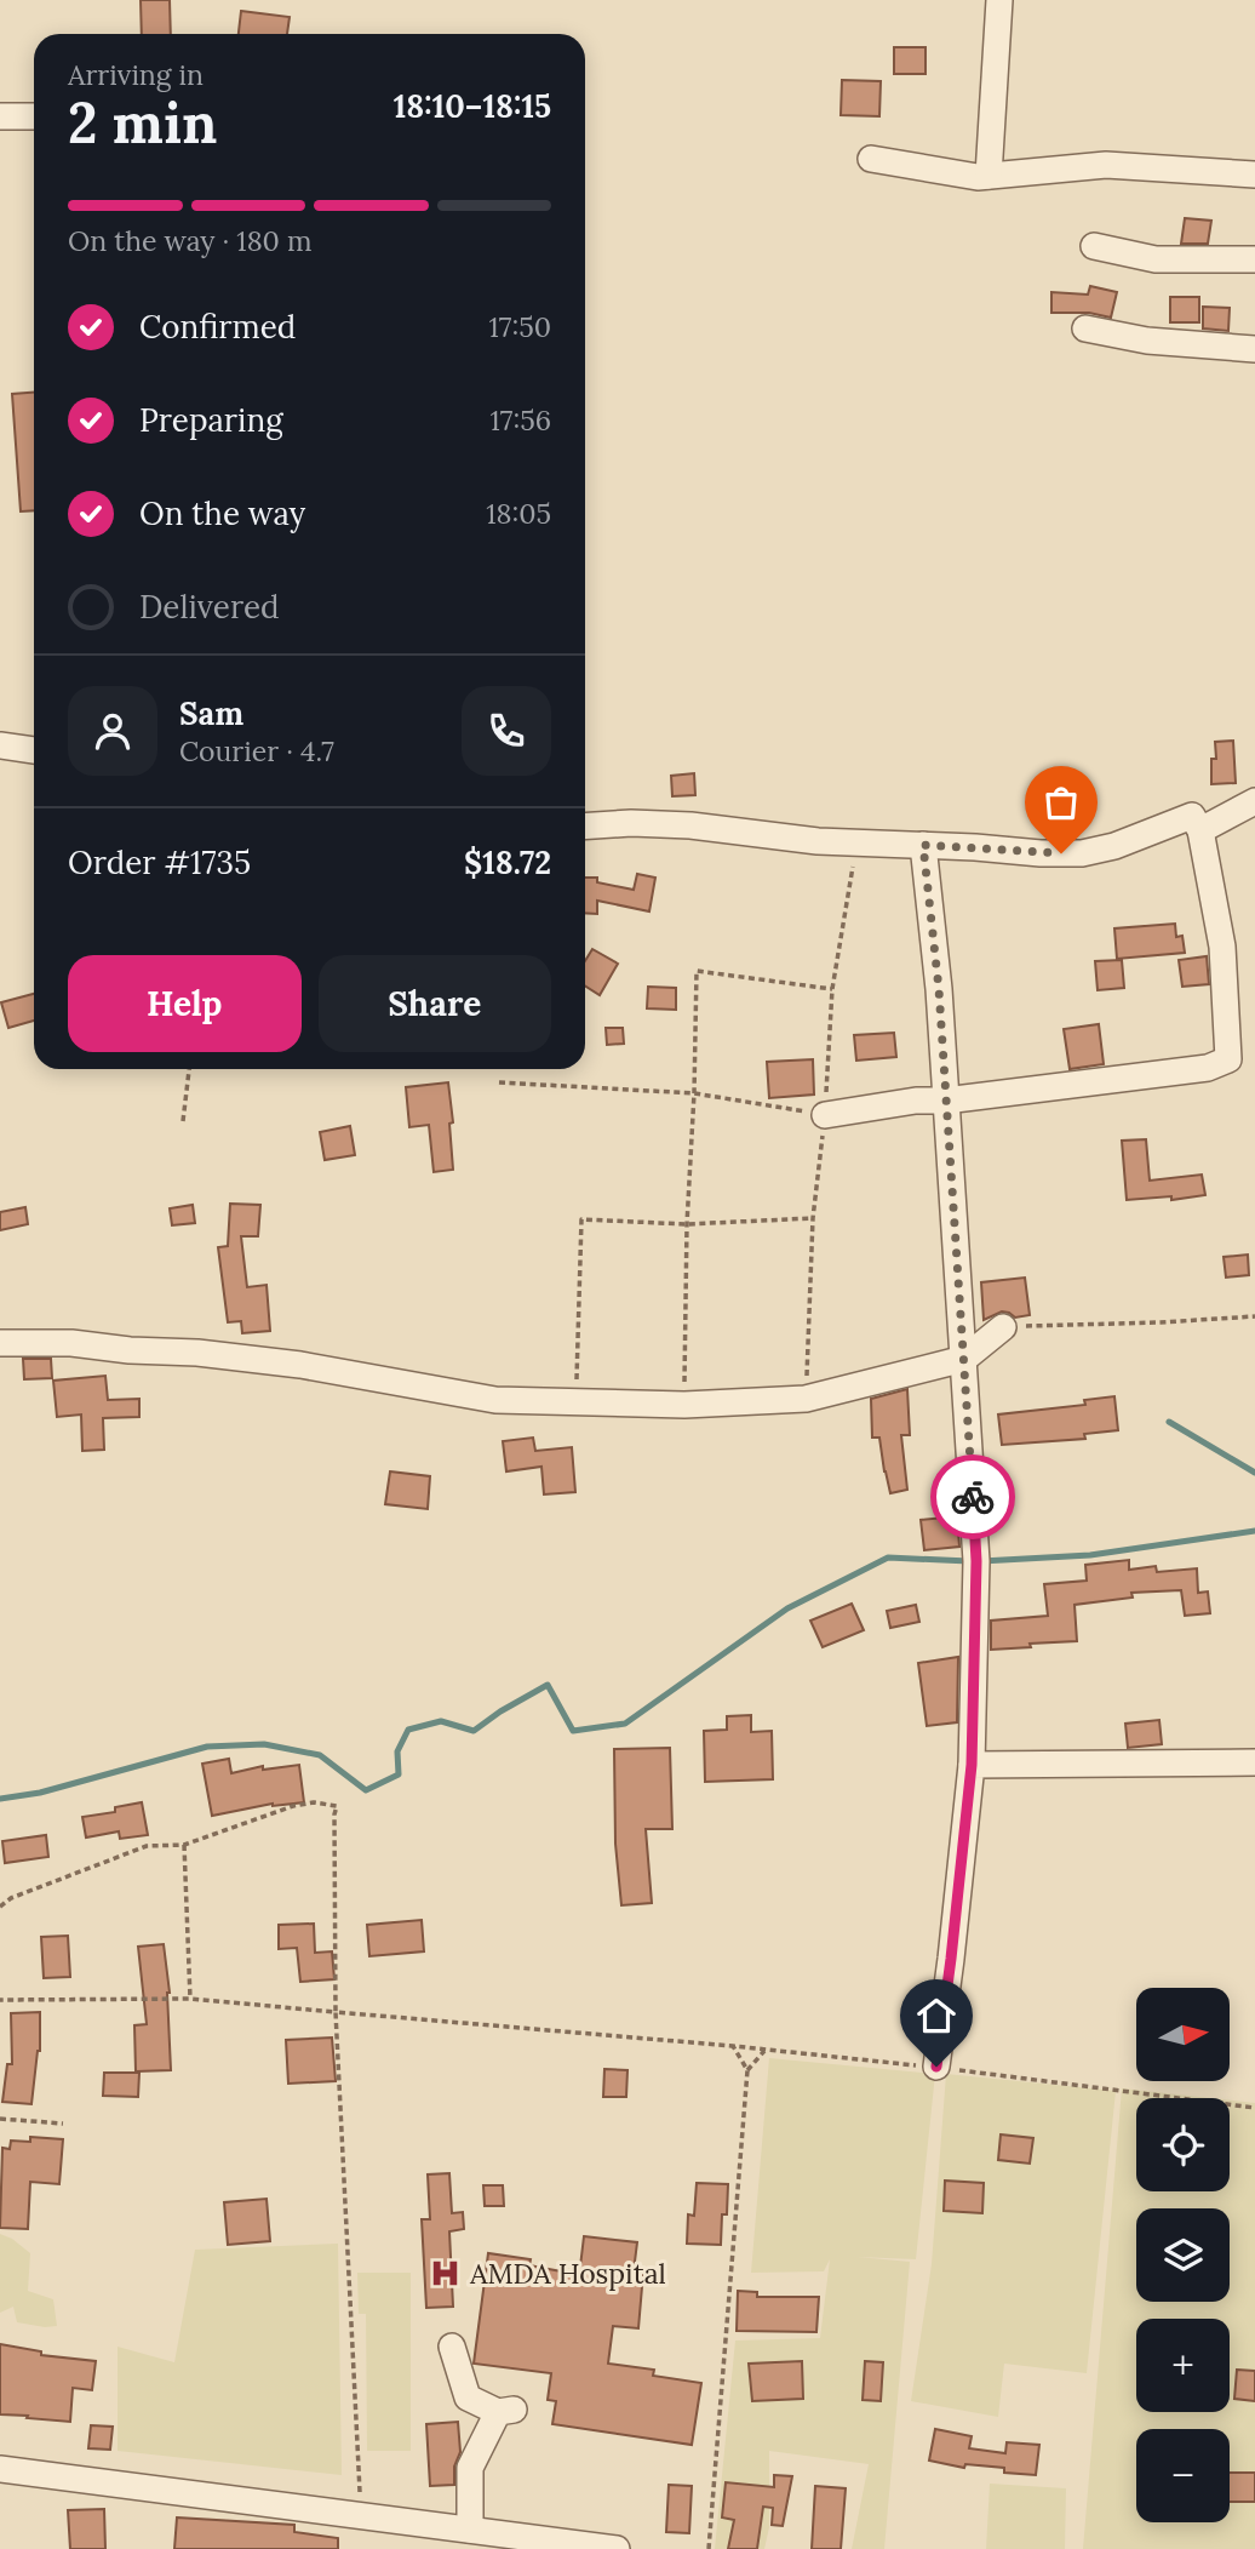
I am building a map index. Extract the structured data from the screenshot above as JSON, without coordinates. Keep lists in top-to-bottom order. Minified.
{"places":{"hospital":["AMDA Hospital"]},"north":"right","page":{"heading":["2 min","Arriving in","18:10–18:15"],"panel":["Sam","Courier · 4.7","Order #1735","$18.72"],"bar":"On the way · 180 m","list":[["Confirmed","17:50"],["Preparing","17:56"],["On the way","18:05"],"Delivered"],"buttons":["Help","Share"],"map_buttons":["+","−"]}}
